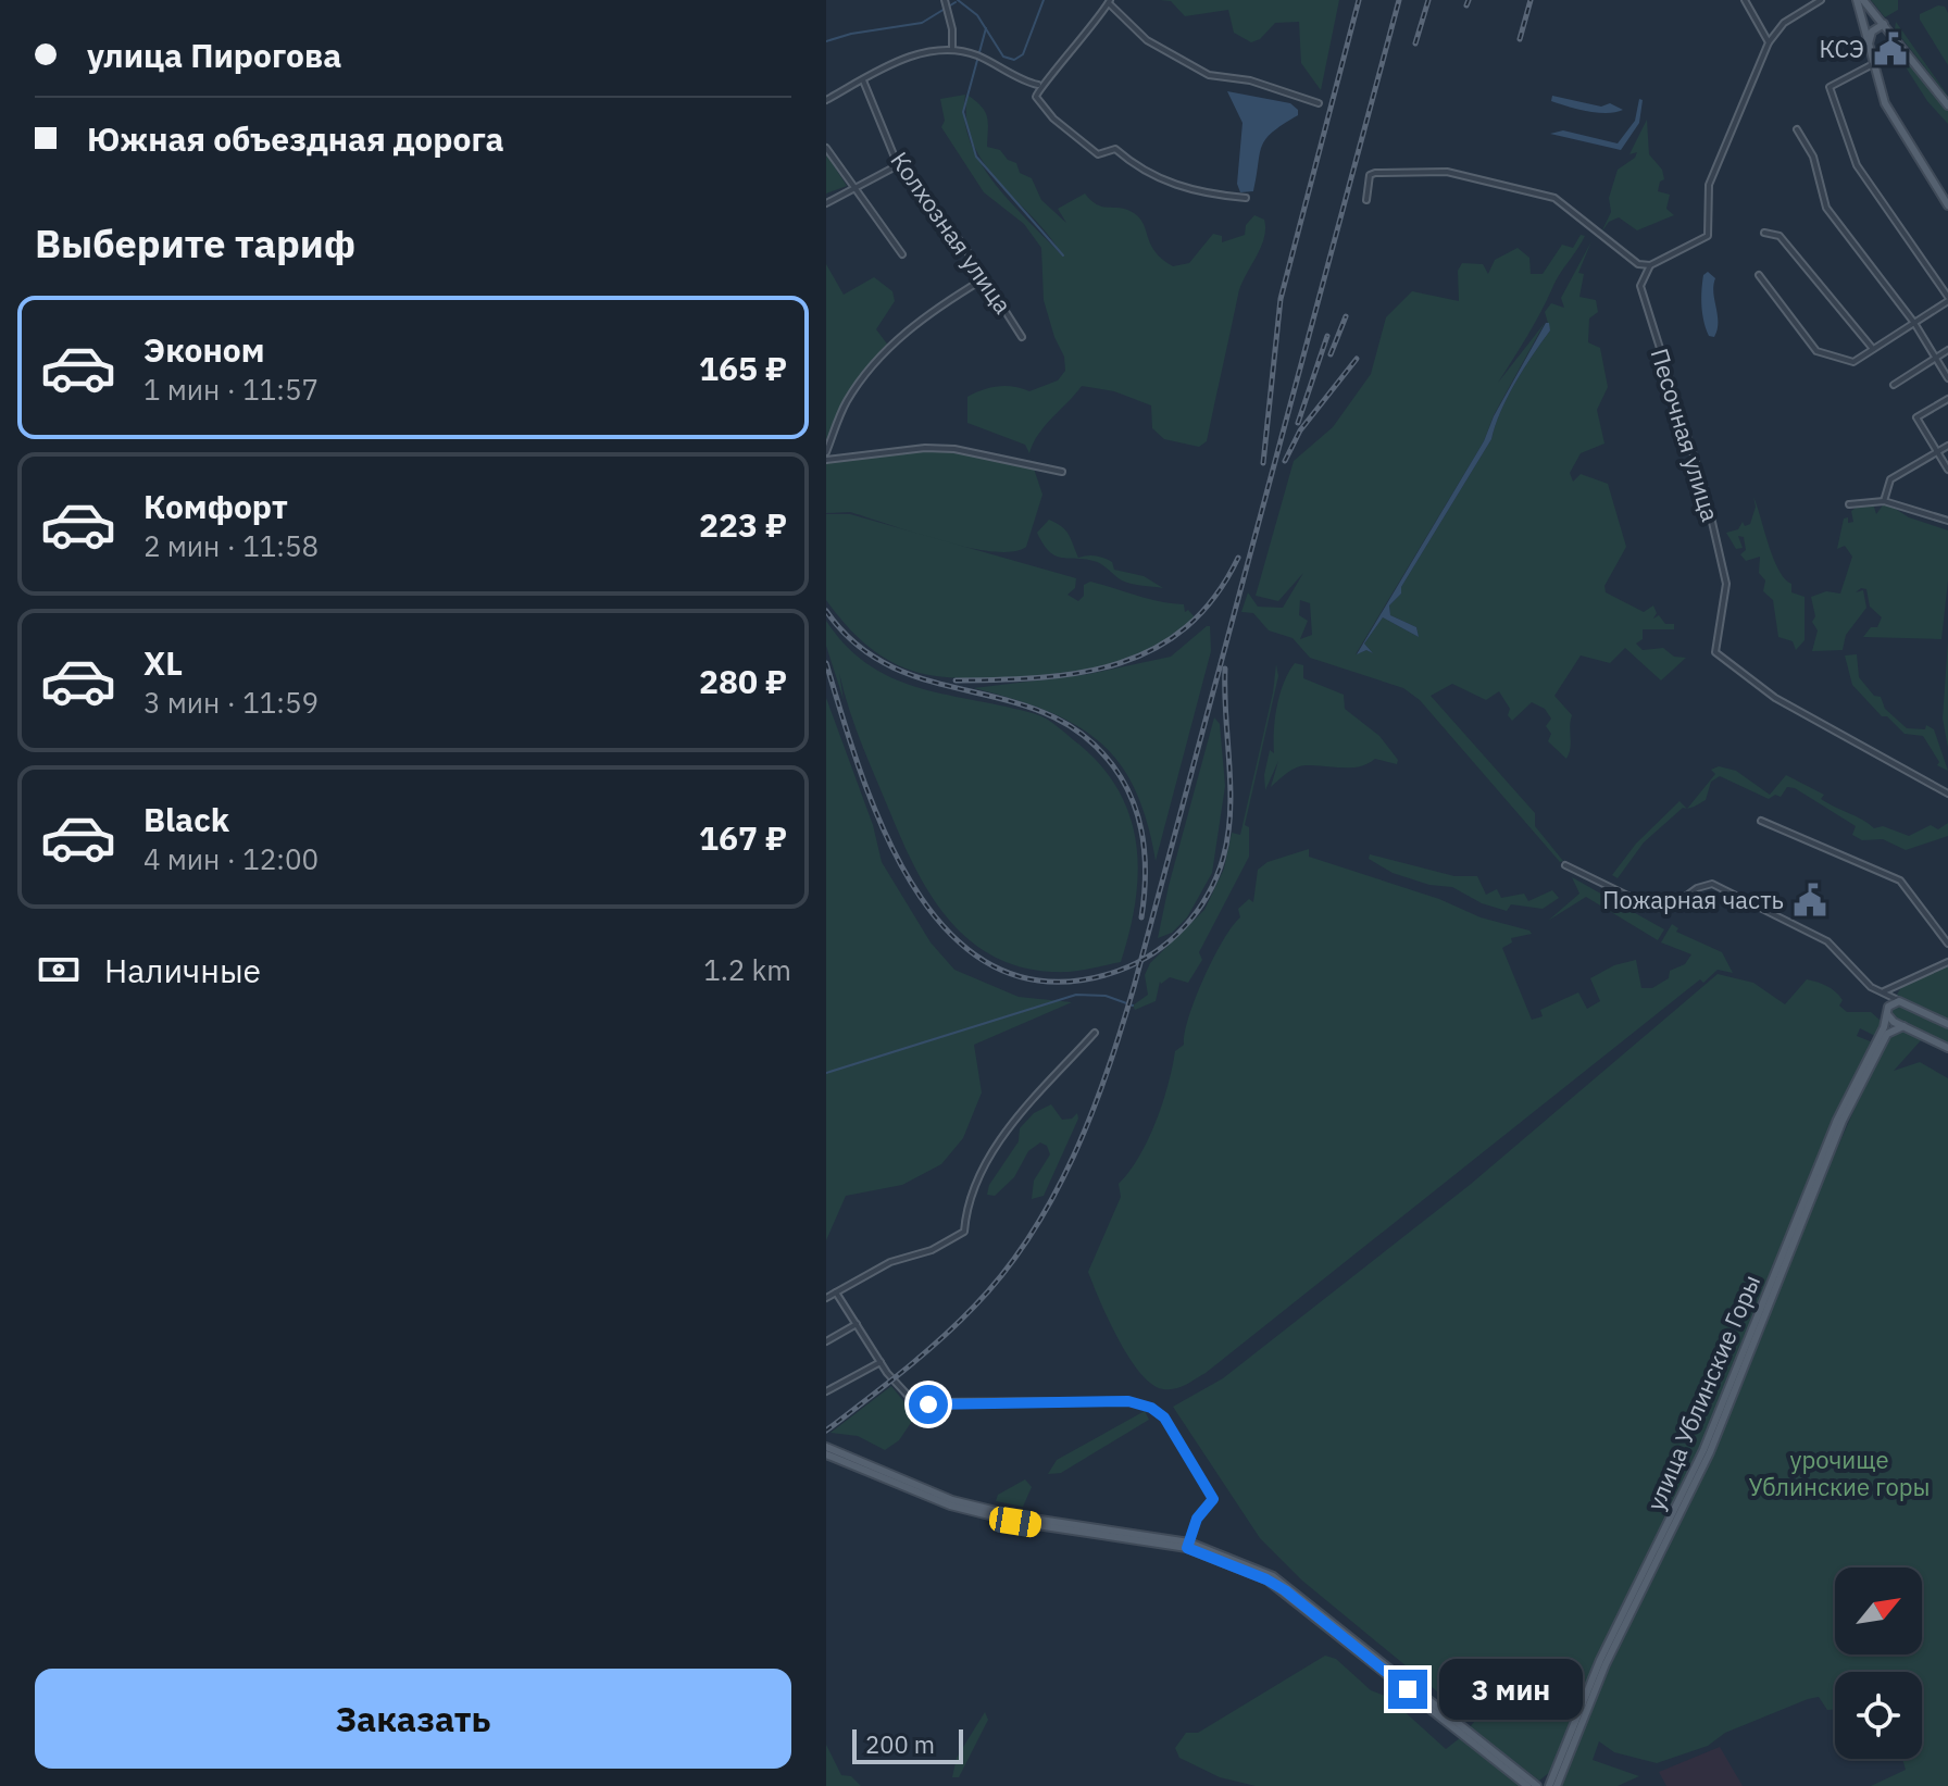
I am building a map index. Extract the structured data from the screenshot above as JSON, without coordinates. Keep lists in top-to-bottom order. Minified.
{"streets":{"main road":["улица Ублинские Горы"],"street":["Колхозная улица","Песочная улица"]},"parks":["урочище Ублинские горы"],"places":{"public building":["КСЭ","Пожарная часть"]},"scale_bar":"200 m","north":"top right","page":{"banner":["улица Пирогова","Южная объездная дорога"],"heading":"Выберите тариф","list":[{"name":"Эконом","note":"1 мин · 11:57","value":"165 ₽"},{"name":"Комфорт","note":"2 мин · 11:58","value":"223 ₽"},{"name":"XL","note":"3 мин · 11:59","value":"280 ₽"},{"name":"Black","note":"4 мин · 12:00","value":"167 ₽"}],"pay":["Наличные","1.2 km"],"buttons":"Заказать","bubble":"3 мин","scale":"200 m"}}
